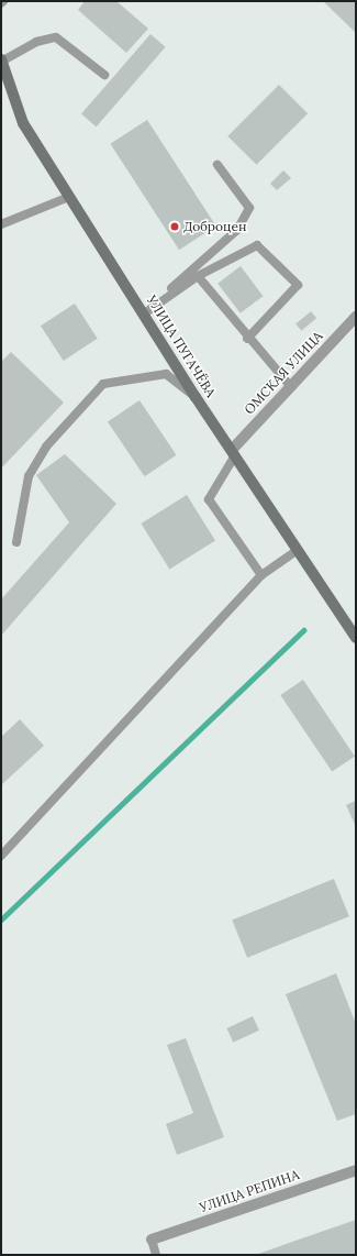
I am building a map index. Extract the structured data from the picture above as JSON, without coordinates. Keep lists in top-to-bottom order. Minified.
{"streets":{"main road":["УЛИЦА ПУГАЧЁВА"],"street":["ОМСКАЯ УЛИЦА","УЛИЦА РЕПИНА"]},"crossings":[["УЛИЦА ПУГАЧЁВА","ОМСКАЯ УЛИЦА"]],"places":["Доброцен"]}
